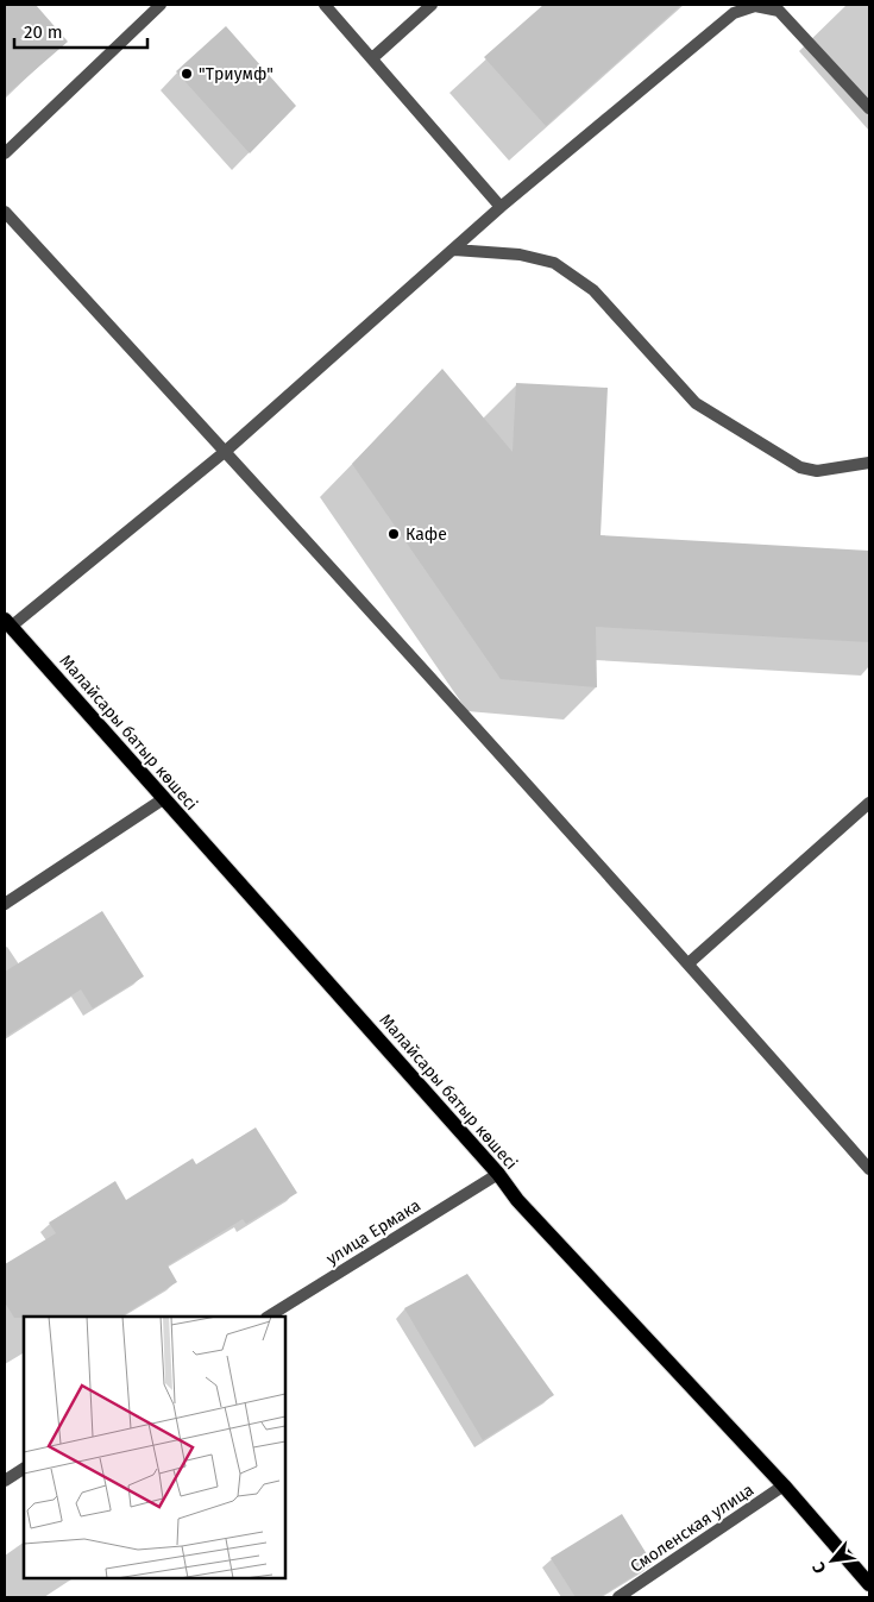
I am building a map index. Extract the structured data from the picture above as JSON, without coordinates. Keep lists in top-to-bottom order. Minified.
{"streets":{"main road":["Малайсары батыр көшесі"],"street":["улица Ермака","Смоленская улица"]},"crossings":[["Малайсары батыр көшесі","улица Ермака"],["Малайсары батыр көшесі","Смоленская улица"]],"places":["\"Триумф\"","Кафе"],"scale_bar":"20 m","north":"bottom left"}
